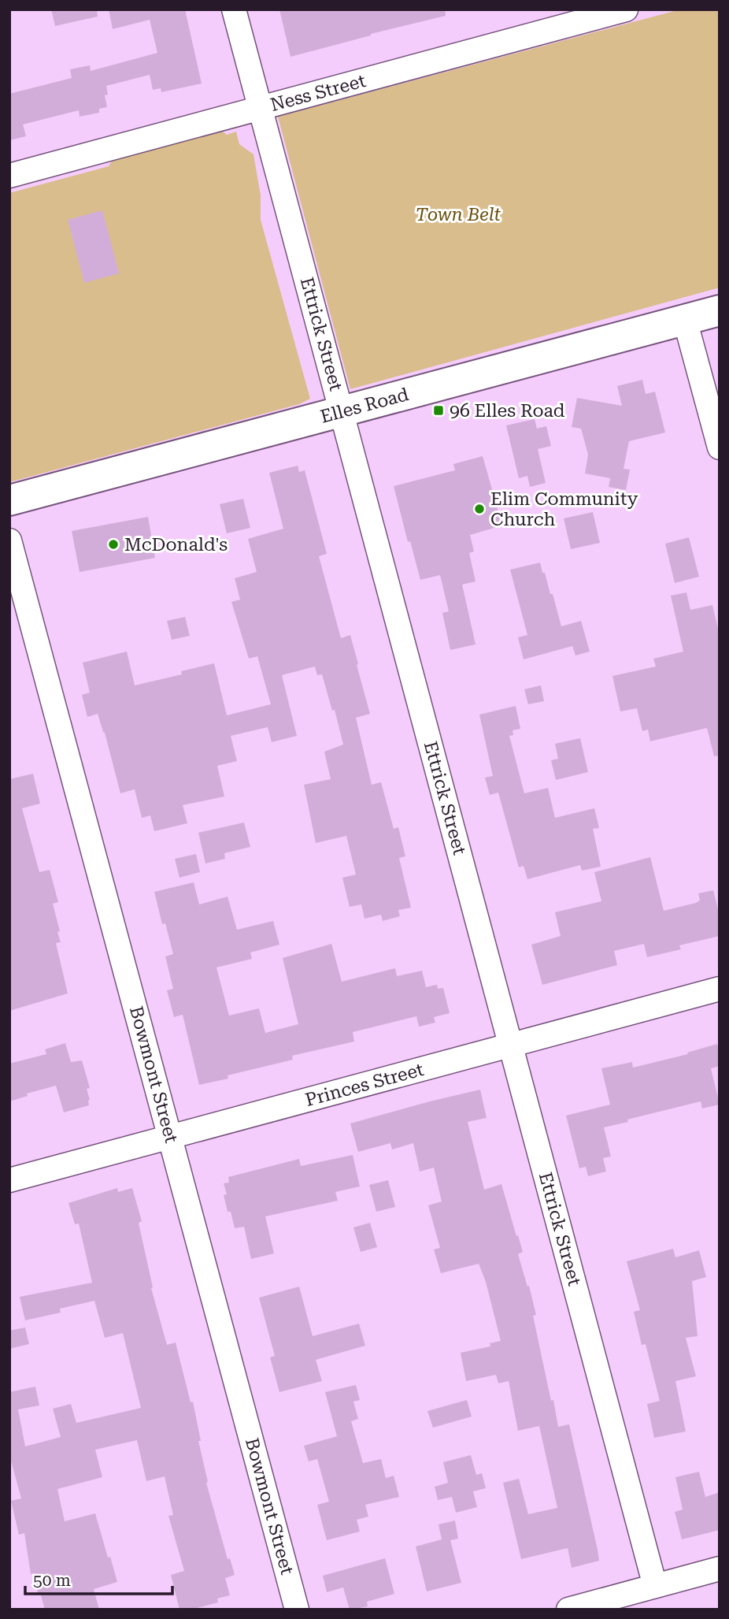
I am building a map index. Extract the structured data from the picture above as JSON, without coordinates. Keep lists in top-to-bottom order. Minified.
{"streets":{"main road":["Elles Road"],"street":["Ness Street","Ettrick Street","Bowmont Street","Princes Street"]},"crossings":[["Ness Street","Ettrick Street"],["Ettrick Street","Elles Road"],["Ettrick Street","Princes Street"],["Bowmont Street","Princes Street"]],"parks":["Town Belt"],"places":{"transit":["96 Elles Road"],"other":["Elim Community Church","McDonald's"]},"scale_bar":"50 m"}
